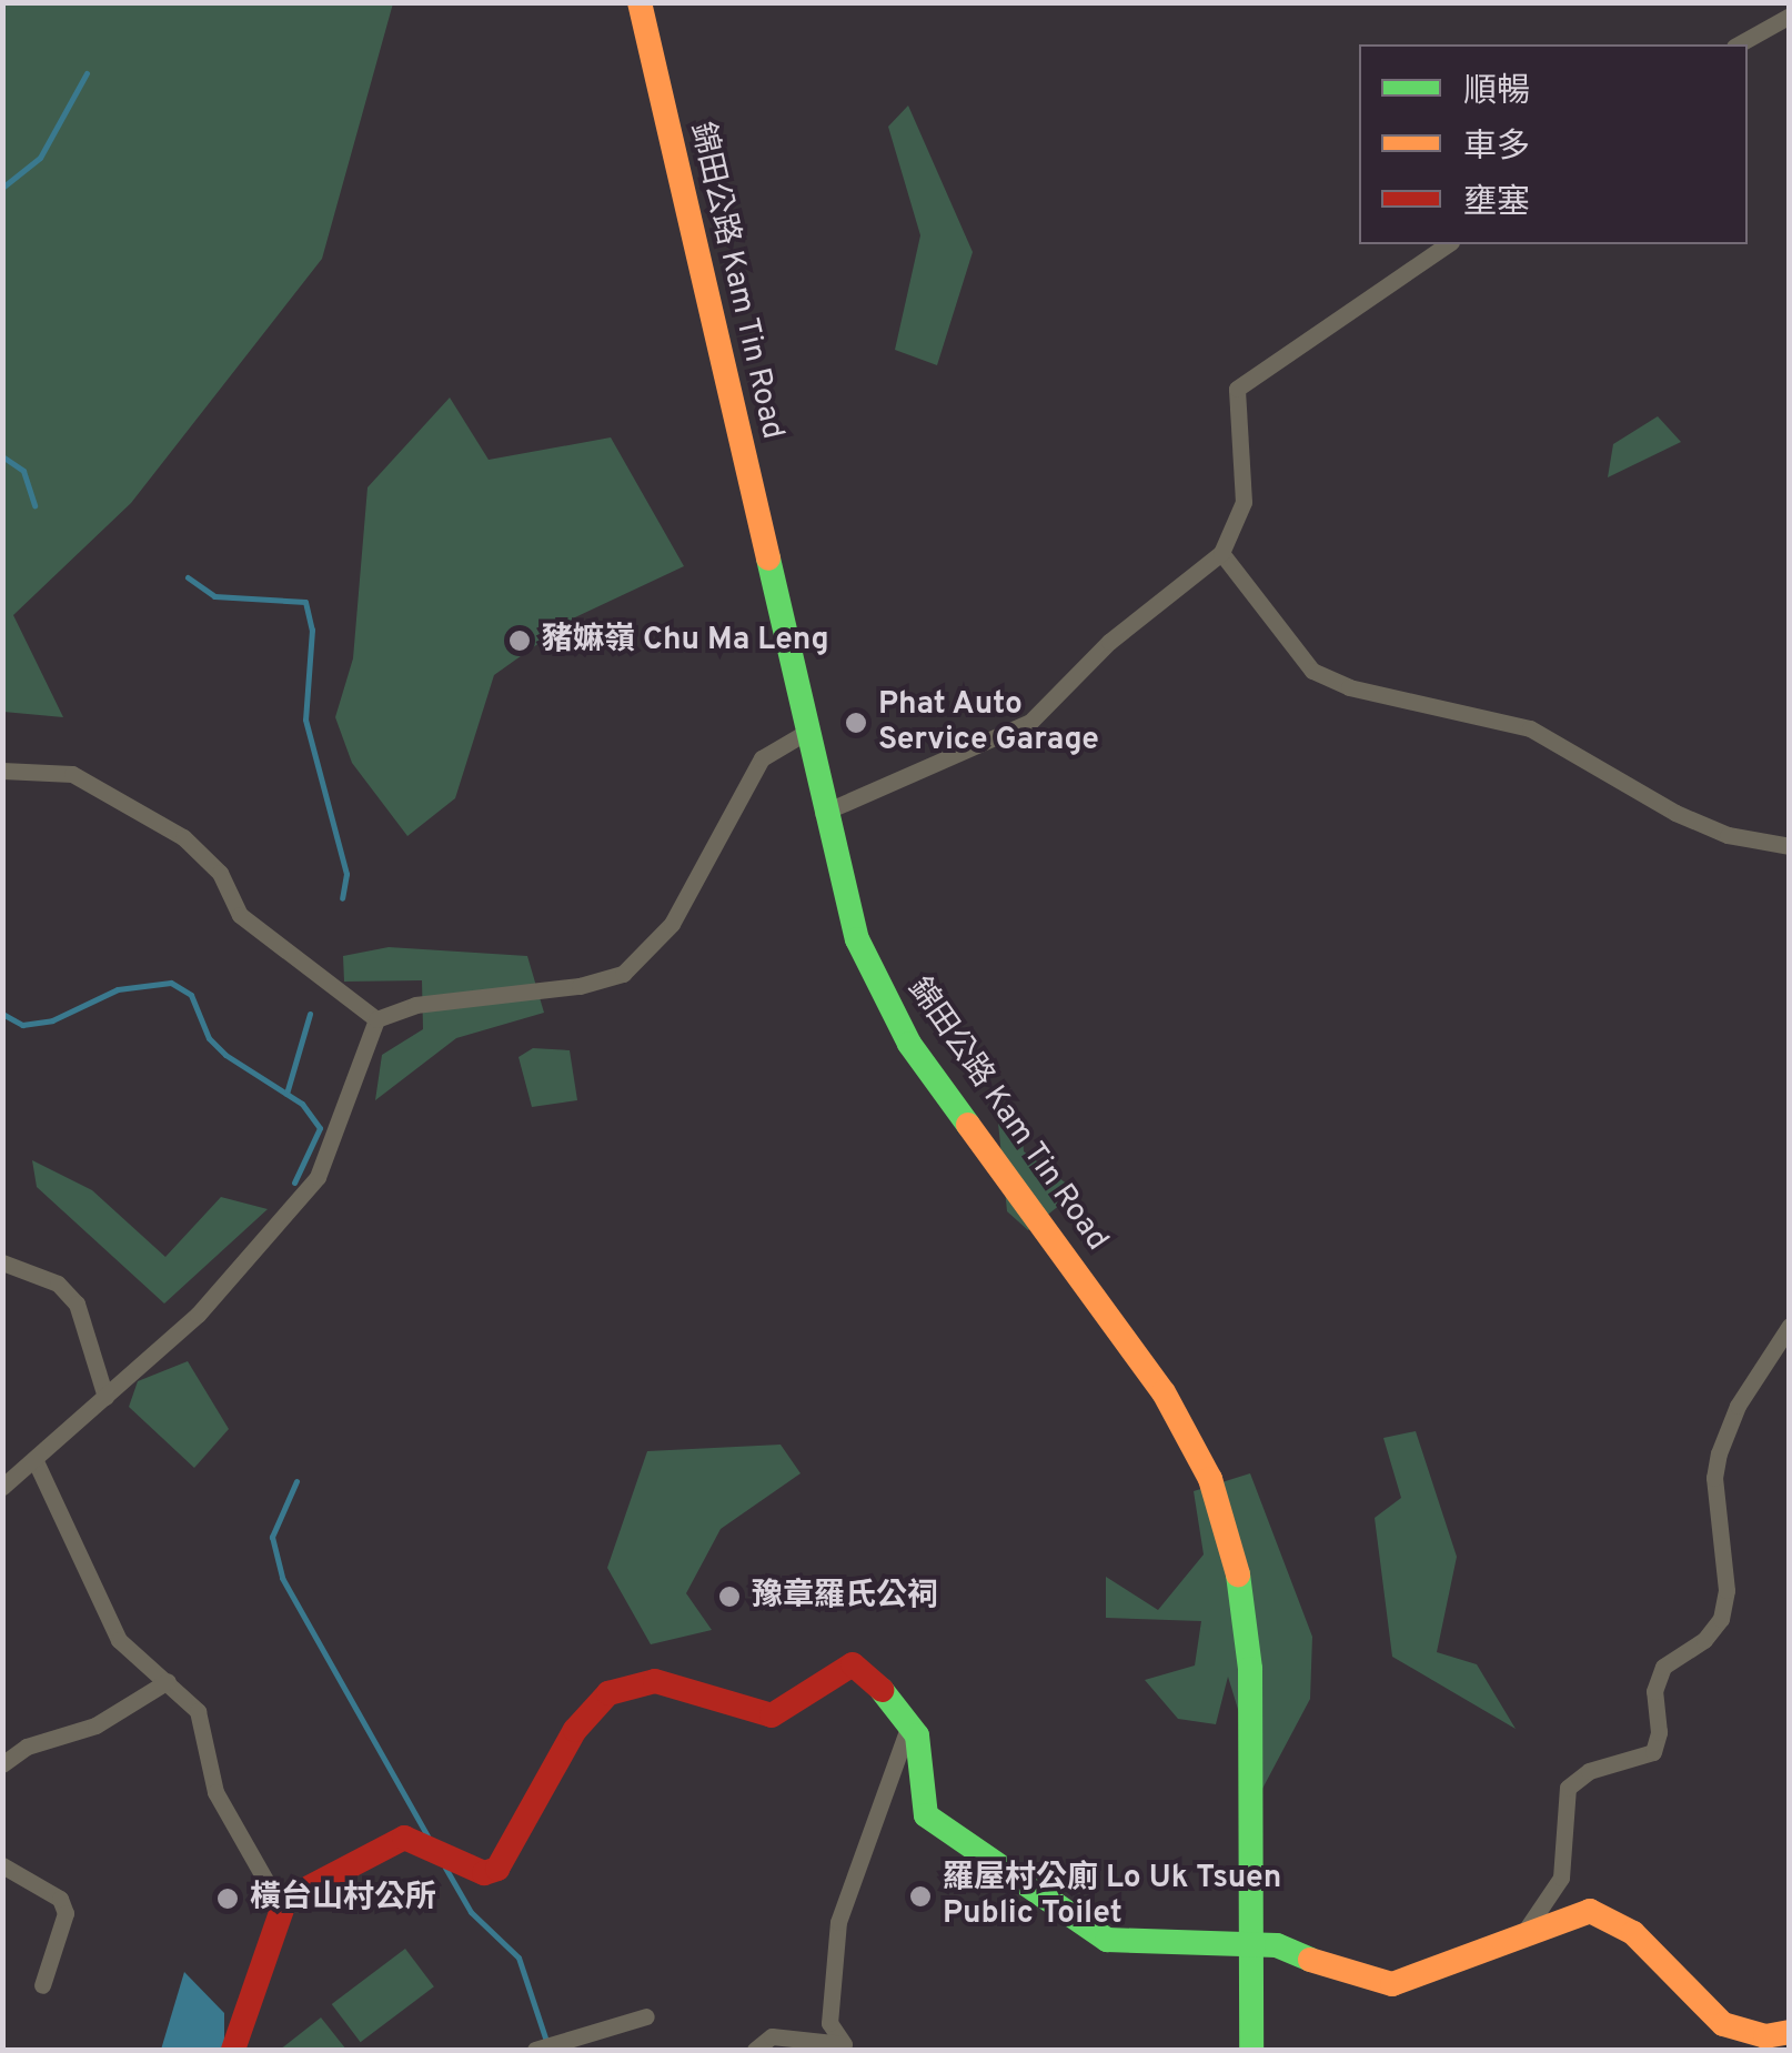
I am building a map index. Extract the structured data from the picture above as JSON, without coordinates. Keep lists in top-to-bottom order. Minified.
{"streets":{"main road":["錦田公路 Kam Tin Road"]},"places":["豬嫲嶺 Chu Ma Leng","Phat Auto Service Garage","豫章羅氏公祠","羅屋村公廁 Lo Uk Tsuen Public Toilet","橫台山村公所"],"legend":["順暢","車多","壅塞"]}
